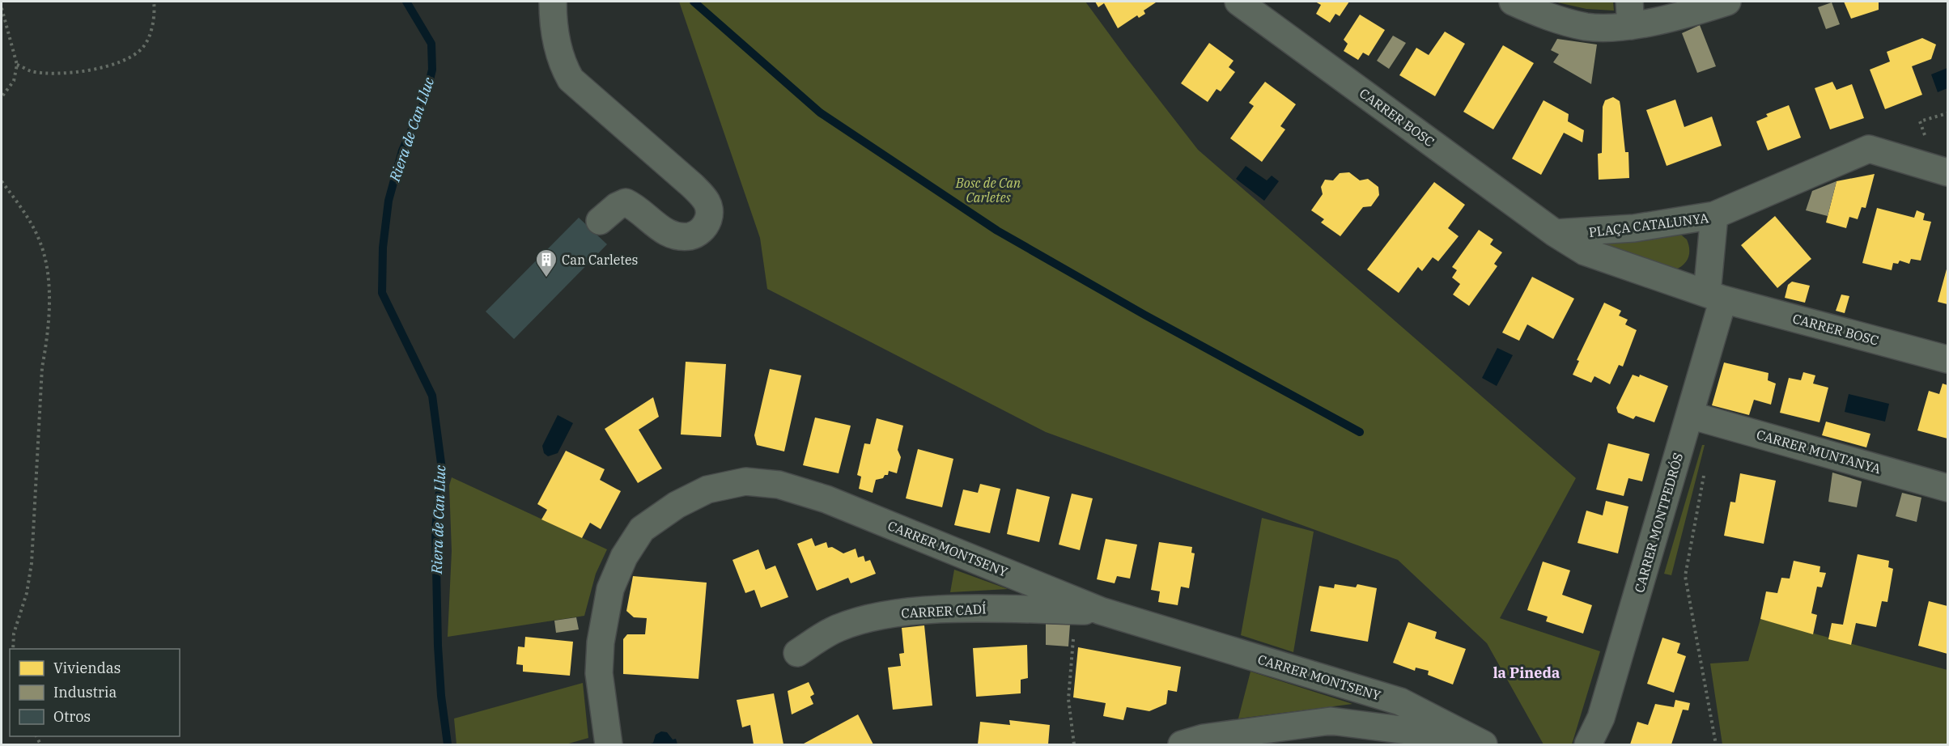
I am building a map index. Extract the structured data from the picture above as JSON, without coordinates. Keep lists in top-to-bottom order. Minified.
{"streets":{"street":["CARRER BOSC","PLAÇA CATALUNYA","CARRER MUNTANYA","CARRER MONTPEDRÓS","CARRER MONTSENY","CARRER CADÍ"]},"crossings":[["CARRER BOSC","PLAÇA CATALUNYA"],["CARRER BOSC","CARRER MONTPEDRÓS"],["PLAÇA CATALUNYA","CARRER MONTPEDRÓS"],["CARRER MUNTANYA","CARRER MONTPEDRÓS"],["CARRER MONTSENY","CARRER CADÍ"]],"districts":["la Pineda"],"water":["Riera de Can Lluc"],"parks":["Bosc de Can Carletes"],"places":{"building":["Can Carletes"]},"legend":["Viviendas","Industria","Otros"]}
